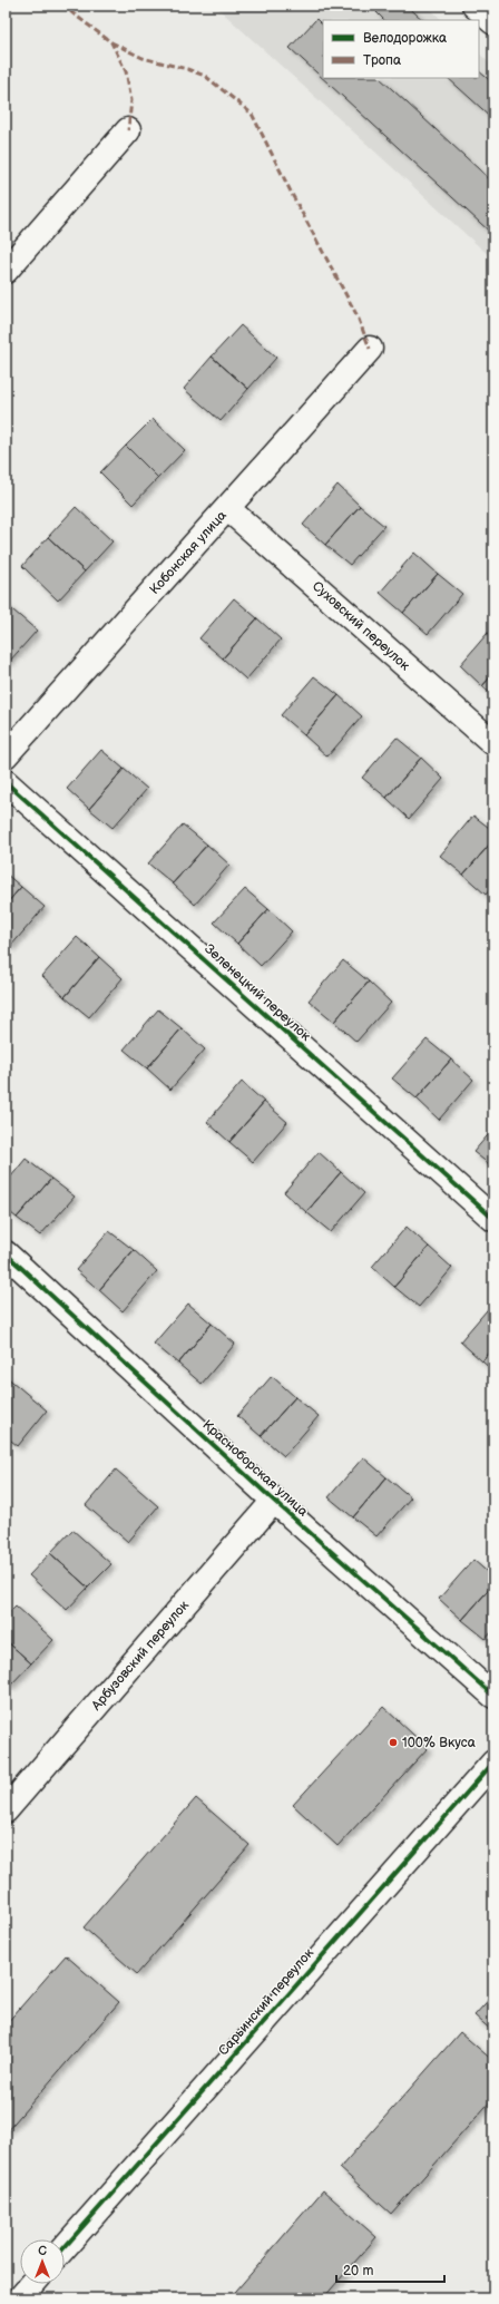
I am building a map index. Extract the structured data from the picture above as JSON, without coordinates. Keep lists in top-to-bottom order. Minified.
{"streets":{"street":["Кобонская улица","Суховский переулок","Зеленецкий переулок","Красноборская улица","Арбузовский переулок","Сарьинский переулок"]},"crossings":[["Кобонская улица","Суховский переулок"],["Красноборская улица","Арбузовский переулок"]],"places":["100% Вкуса"],"legend":["Велодорожка","Тропа"],"scale_bar":"20 m","north":"top"}
